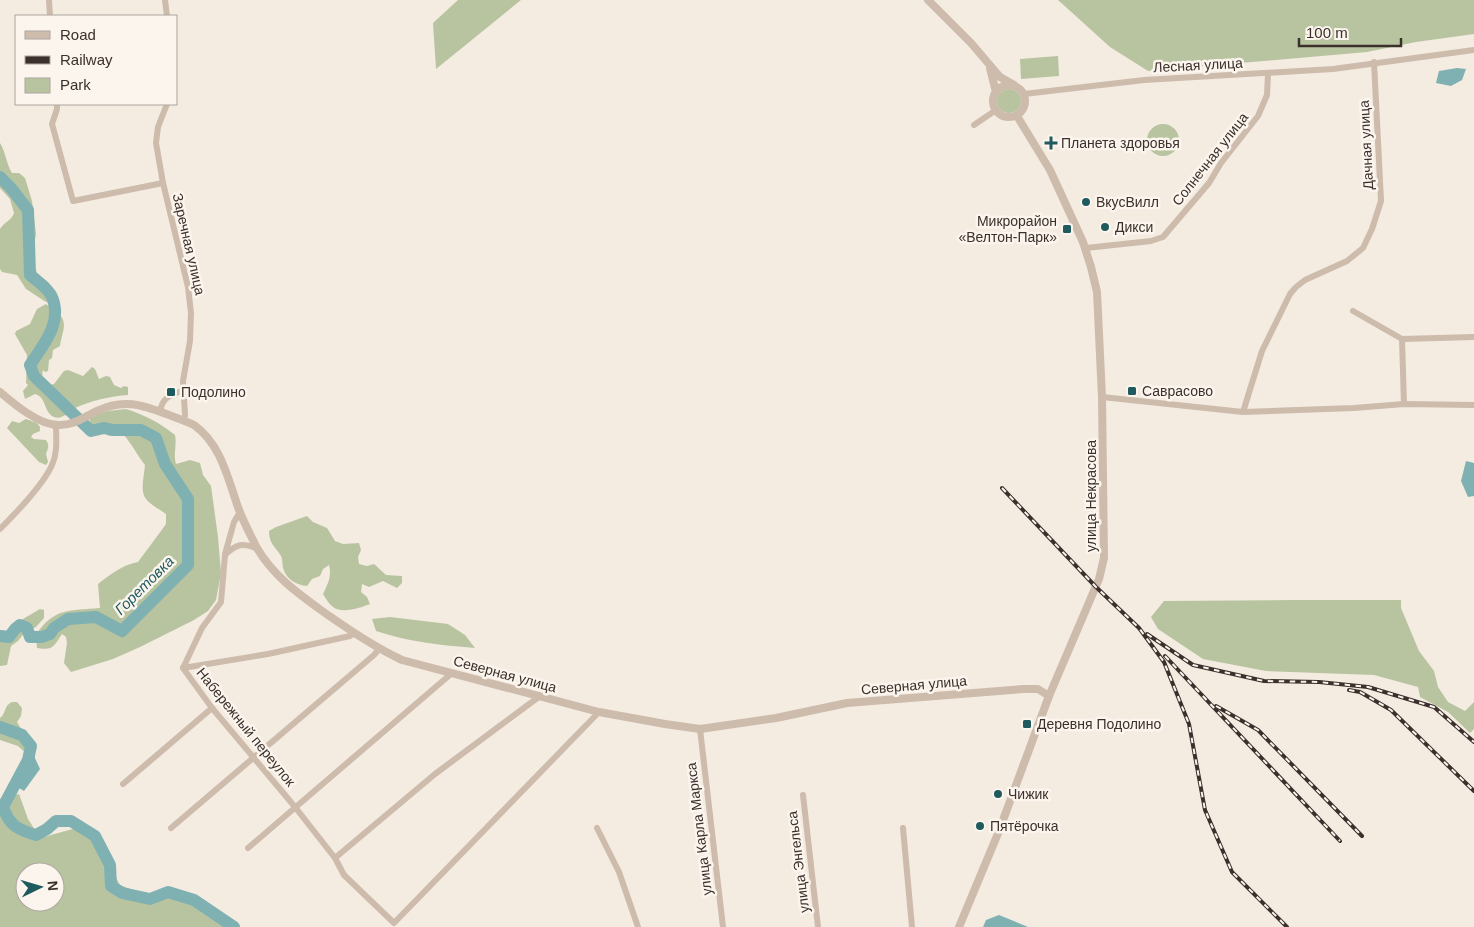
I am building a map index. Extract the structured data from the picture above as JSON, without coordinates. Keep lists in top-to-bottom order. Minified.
{"streets":{"street":["Лесная улица","Дачная улица","Солнечная улица","Заречная улица","улица Некрасова","Северная улица","Набережный переулок","улица Карла Маркса","улица Энгельса"]},"crossings":[["Лесная улица","Дачная улица"],["Лесная улица","Солнечная улица"],["Лесная улица","улица Некрасова"],["Солнечная улица","улица Некрасова"],["Заречная улица","Северная улица"],["улица Некрасова","Северная улица"],["Северная улица","Набережный переулок"],["Северная улица","улица Карла Маркса"]],"water":["Горетовка"],"places":{"health":["Планета здоровья"],"other":["ВкусВилл","Дикси","Чижик","Пятёрочка"],"transit":["Микрорайон «Велтон-Парк»","Саврасово","Подолино","Деревня Подолино"]},"legend":["Road","Railway","Park"],"scale_bar":"100 m","north":"right"}
